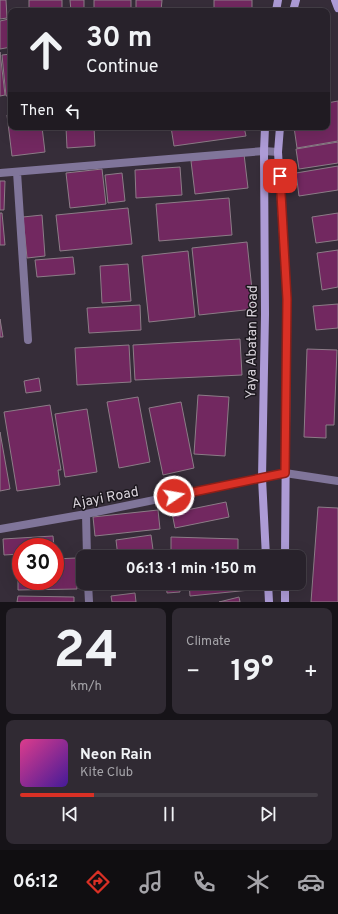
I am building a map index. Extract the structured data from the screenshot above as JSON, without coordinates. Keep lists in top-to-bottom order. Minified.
{"streets":{"main road":["Yaya Abatan Road"],"street":["Ajayi Road"]},"crossings":[["Yaya Abatan Road","Ajayi Road"]],"page":{"turn":["30 m","Continue"],"then":"Then","limit":"30","trip":"06:13 · 1 min · 150 m","tile":[["24","km/h"],"Climate"],"heat":["−","19°","+"],"song":["Neon Rain","Kite Club"],"tabs":"06:12"}}
